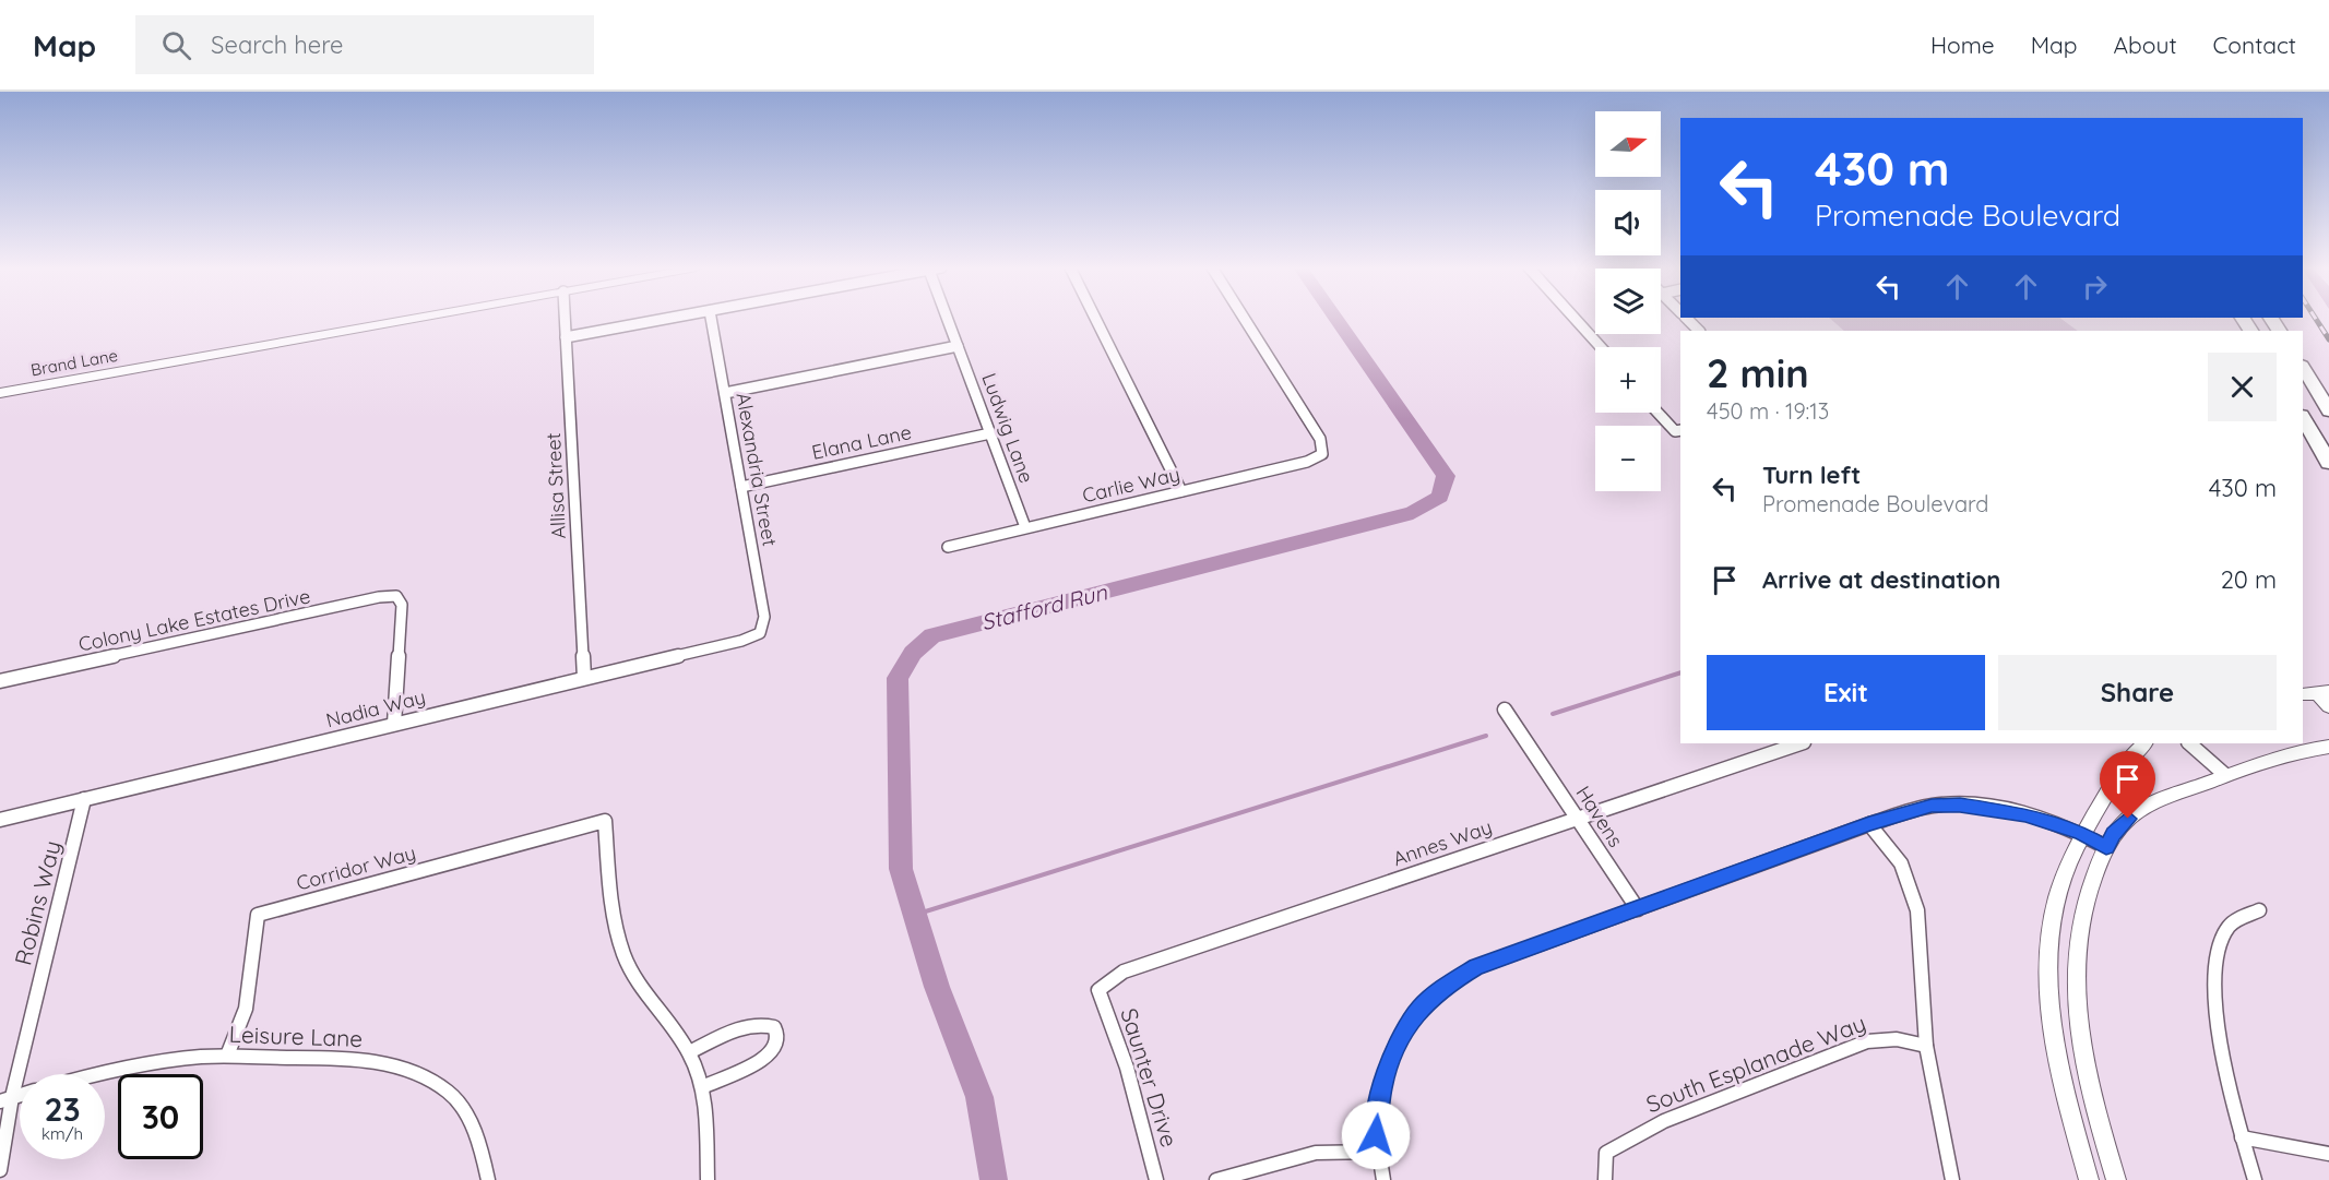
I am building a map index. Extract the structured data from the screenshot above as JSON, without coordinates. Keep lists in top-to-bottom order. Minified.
{"streets":{"street":["Brand Lane","Ludwig Lane","Elana Lane","Alexandria Street","Carlie Way","Allisa Street","Colony Lake Estates Drive","Nadia Way","Havens","Annes Way","Corridor Way","Robins Way","Leisure Lane","South Esplanade Way","Saunter Drive"]},"crossings":[["Ludwig Lane","Elana Lane"],["Ludwig Lane","Carlie Way"],["Elana Lane","Alexandria Street"],["Alexandria Street","Nadia Way"],["Allisa Street","Nadia Way"],["Colony Lake Estates Drive","Nadia Way"],["Nadia Way","Robins Way"],["Havens","Annes Way"],["Annes Way","Saunter Drive"],["Corridor Way","Leisure Lane"]],"water":["Stafford Run"],"north":"right","page":{"header":"Map","search":"Search here","nav":["Home","Map","About","Contact"],"map_buttons":["+","−"],"turn":["430 m","Promenade Boulevard"],"heading":["2 min","450 m · 19:13"],"list":[{"name":"Turn left","note":"Promenade Boulevard","value":"430 m"},{"name":"Arrive at destination","value":"20 m"}],"buttons":["Exit","Share"],"speed":"23 km/h","limit":"30"}}
